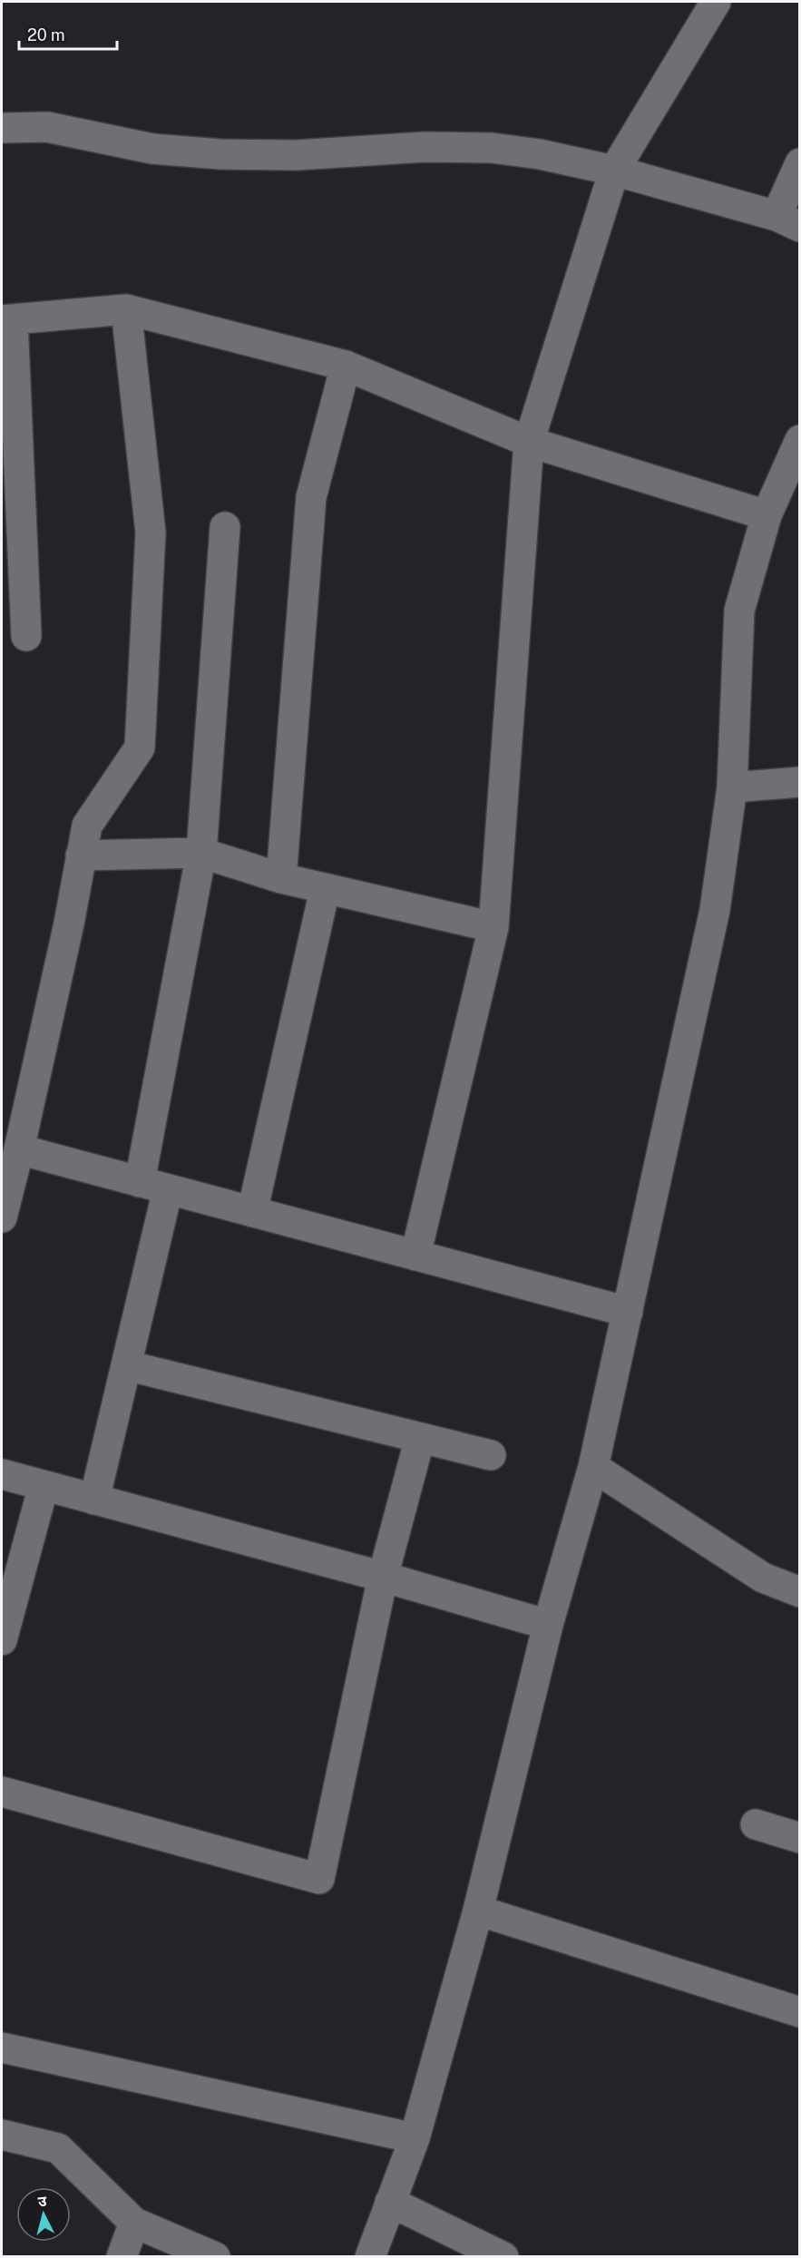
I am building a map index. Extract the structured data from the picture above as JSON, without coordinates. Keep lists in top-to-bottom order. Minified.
{"scale_bar":"20 m","north":"top"}
